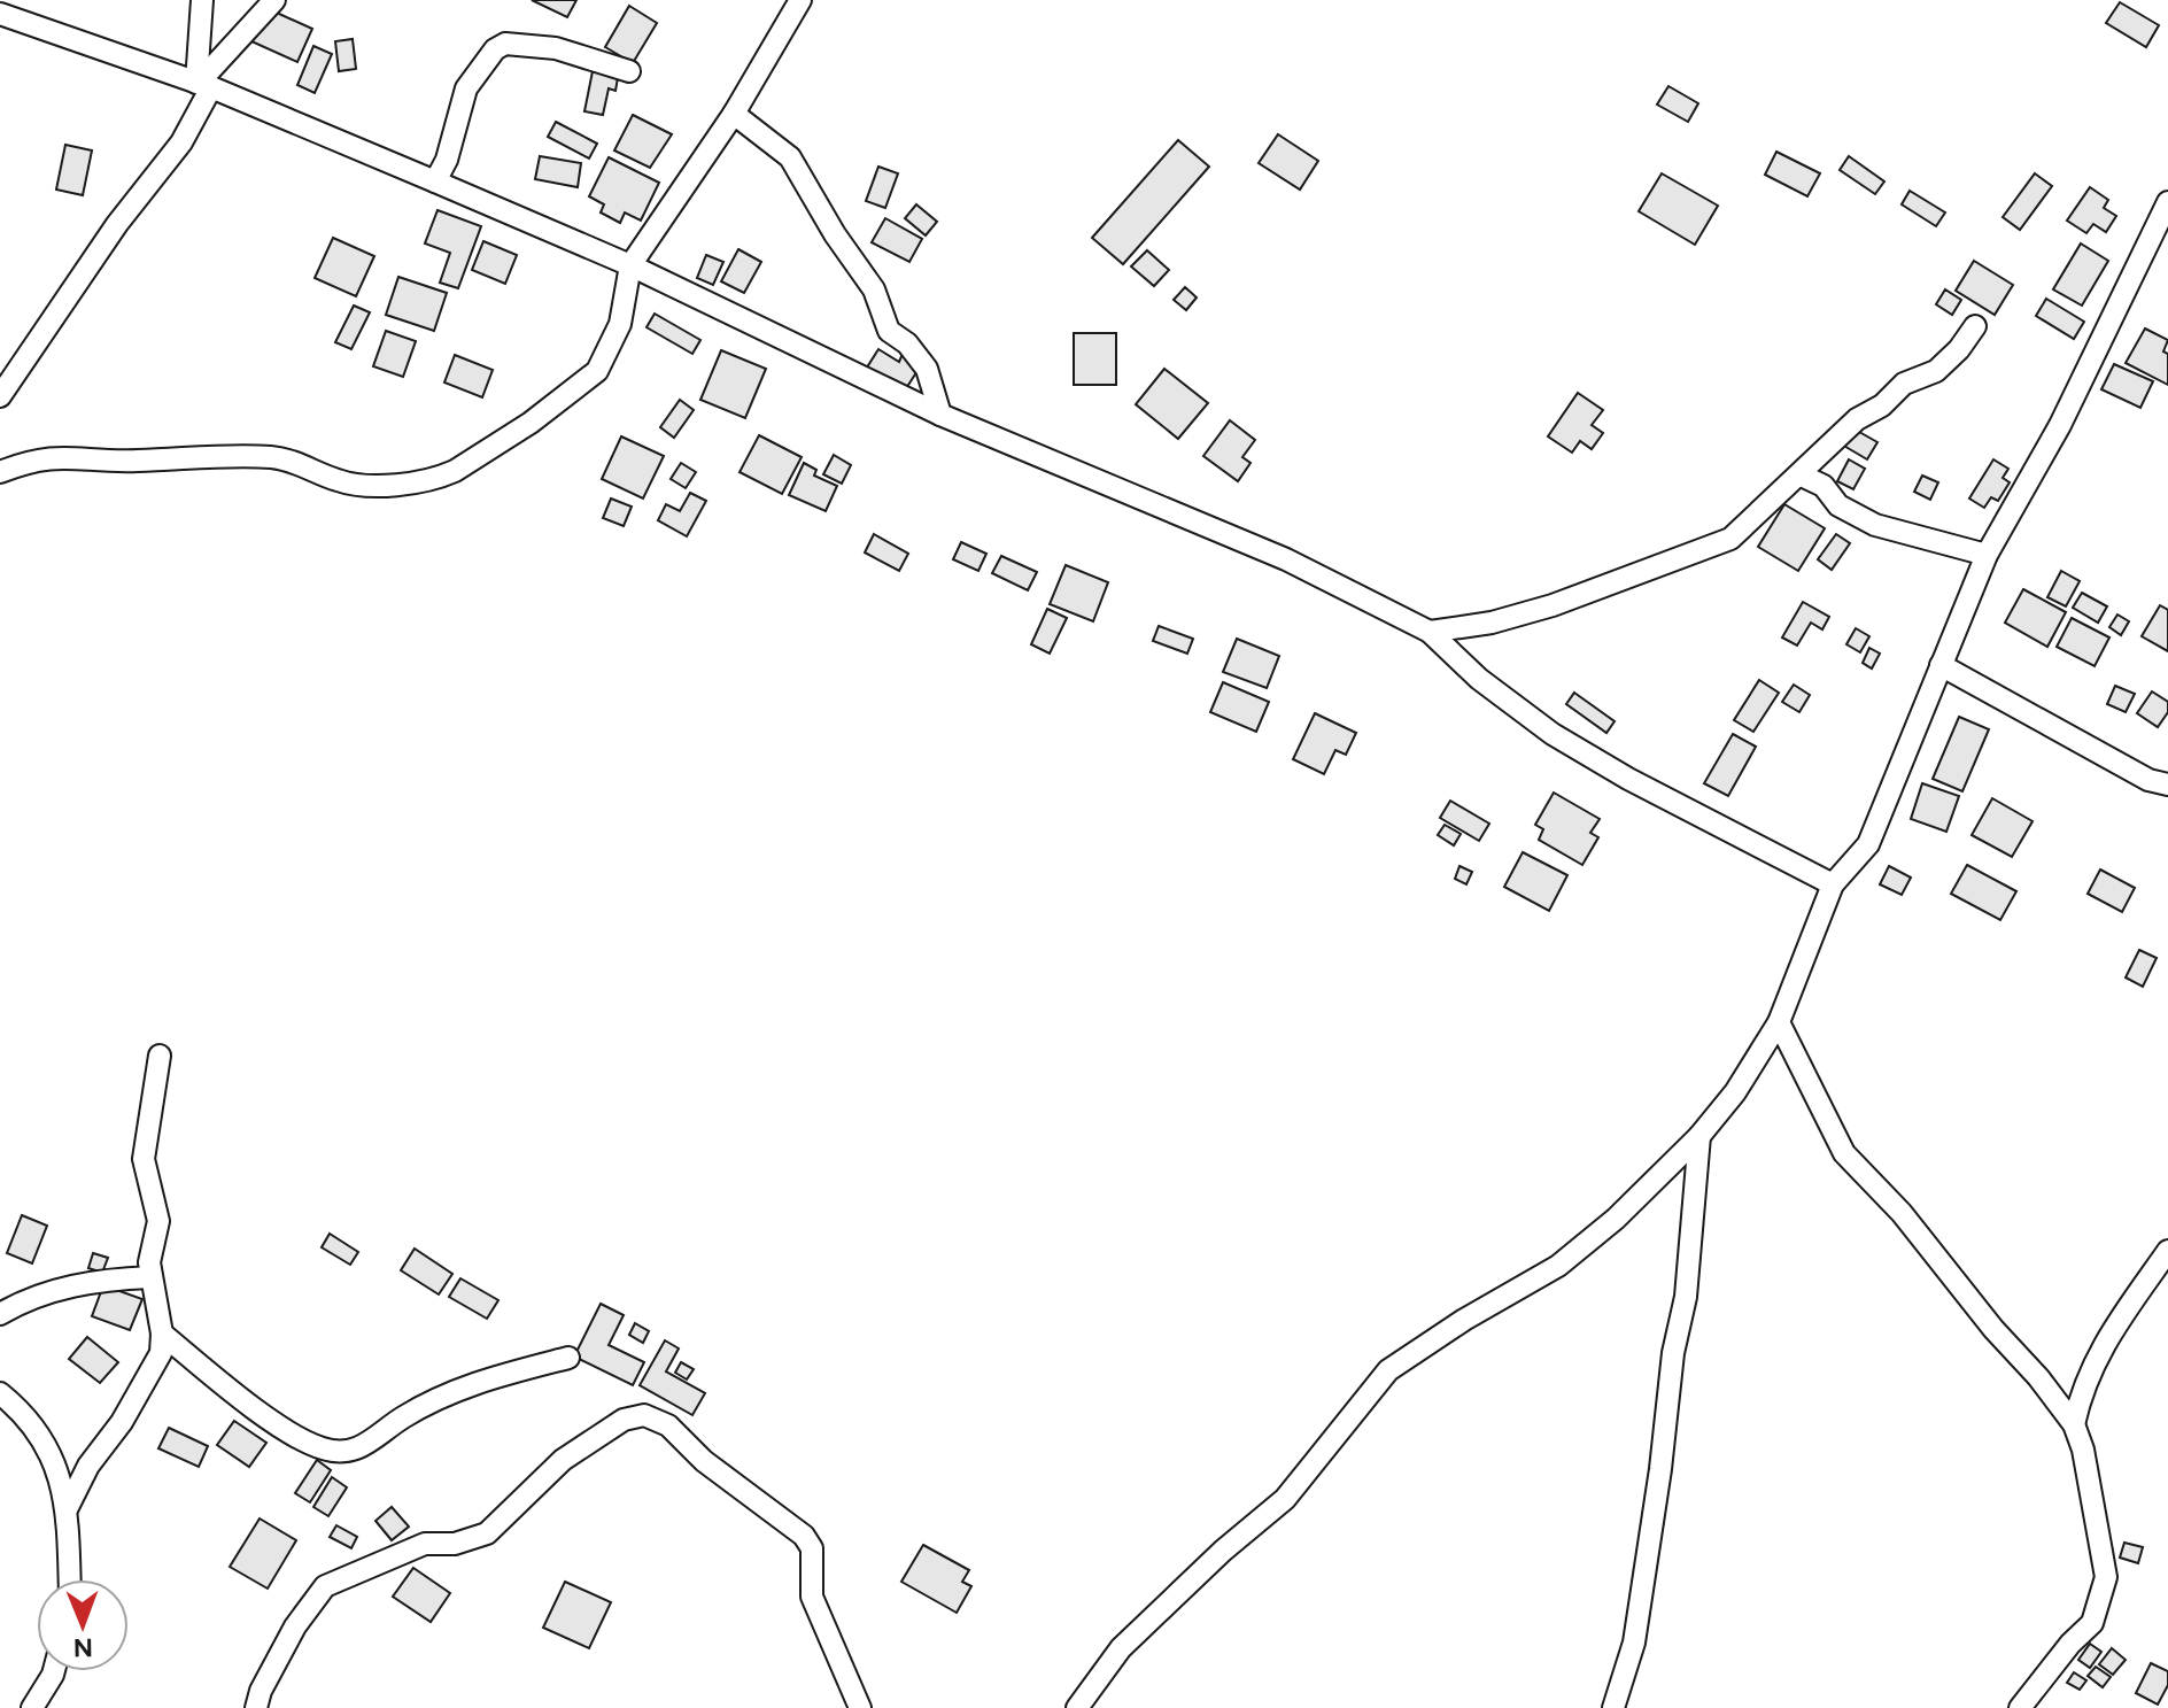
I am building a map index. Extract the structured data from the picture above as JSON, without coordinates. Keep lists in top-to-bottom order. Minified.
{"north":"bottom"}
